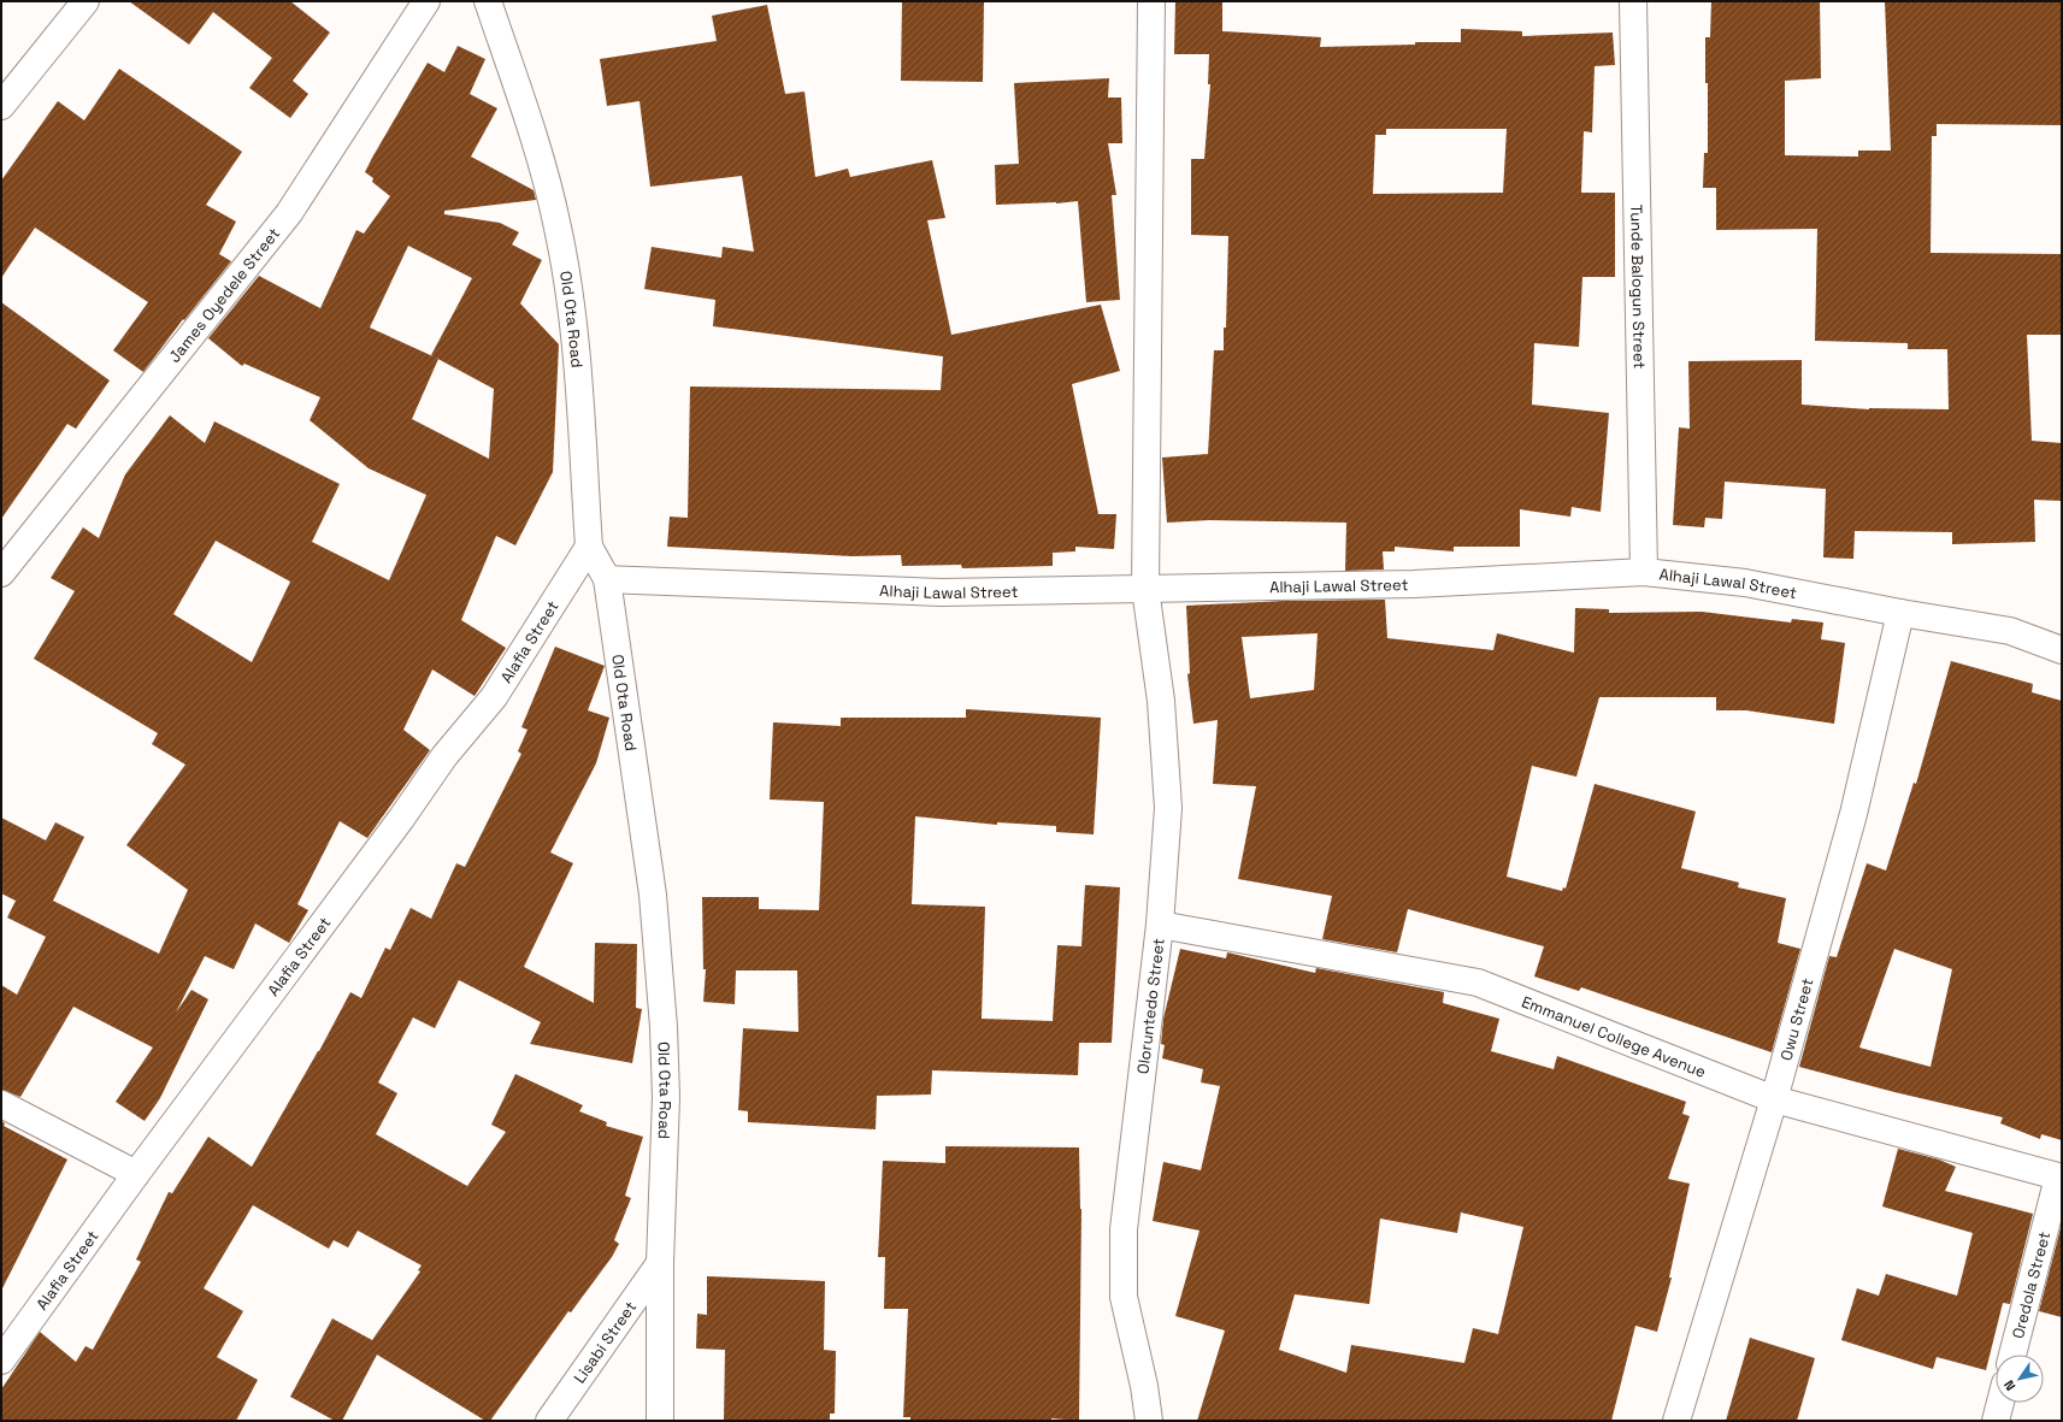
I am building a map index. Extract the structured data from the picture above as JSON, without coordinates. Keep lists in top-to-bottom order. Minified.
{"streets":{"street":["Tunde Balogun Street","James Oyedele Street","Old Ota Road","Alhaji Lawal Street","Alafia Street","Oloruntedo Street","Owu Street","Emmanuel College Avenue","Oredola Street","Lisabi Street"]},"crossings":[["Tunde Balogun Street","Alhaji Lawal Street"],["Old Ota Road","Alhaji Lawal Street"],["Old Ota Road","Alafia Street"],["Old Ota Road","Lisabi Street"],["Alhaji Lawal Street","Oloruntedo Street"],["Alhaji Lawal Street","Owu Street"],["Oloruntedo Street","Emmanuel College Avenue"],["Owu Street","Emmanuel College Avenue"],["Emmanuel College Avenue","Oredola Street"]],"north":"bottom left"}
